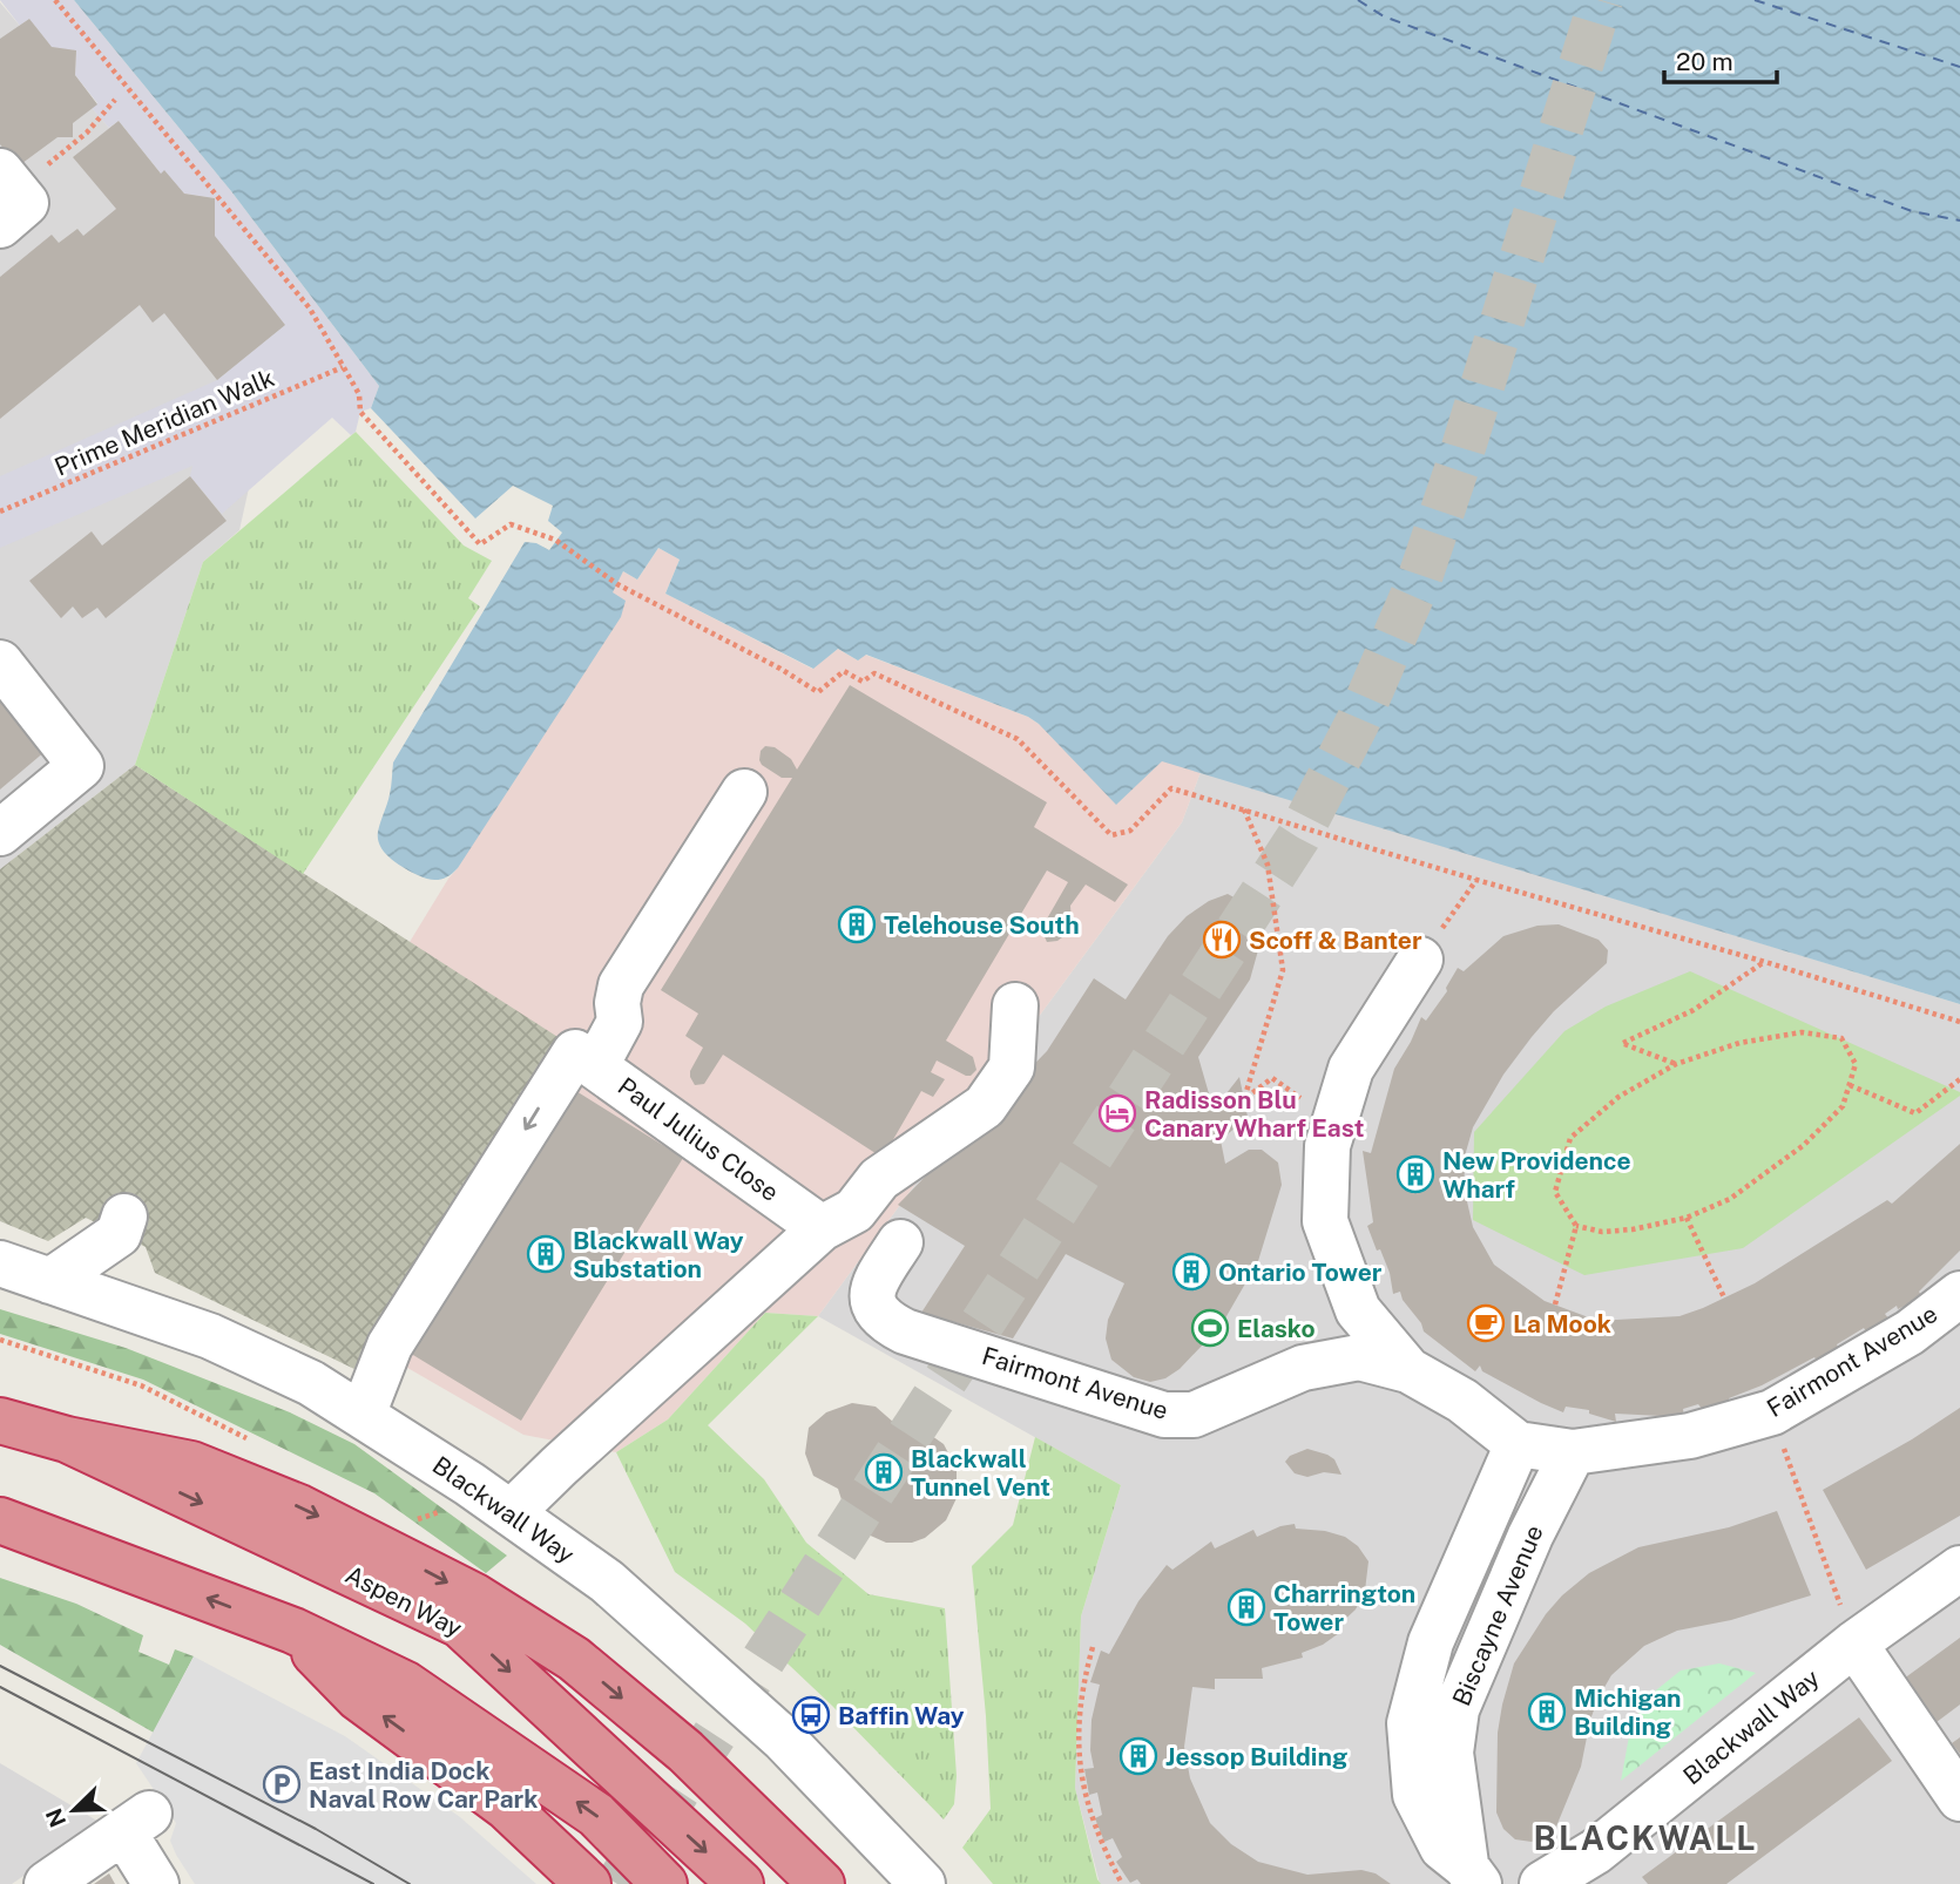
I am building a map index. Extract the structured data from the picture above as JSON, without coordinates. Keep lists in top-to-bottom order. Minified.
{"streets":{"highway":["Aspen Way"],"street":["Paul Julius Close","Fairmont Avenue","Blackwall Way","Biscayne Avenue"],"path":["Prime Meridian Walk"]},"crossings":[["Paul Julius Close","Blackwall Way"],["Fairmont Avenue","Biscayne Avenue"]],"districts":["BLACKWALL"],"places":{"building":["Telehouse South","New Providence Wharf","Blackwall Way Substation","Ontario Tower","Blackwall Tunnel Vent","Charrington Tower","Michigan Building","Jessop Building"],"restaurant":["Scoff & Banter"],"hotel":["Radisson Blu Canary Wharf East"],"cafe":["La Mook"],"sports":["Elasko"],"bus stop":["Baffin Way"],"parking":["East India Dock Naval Row Car Park"]},"scale_bar":"20 m","north":"bottom left"}
